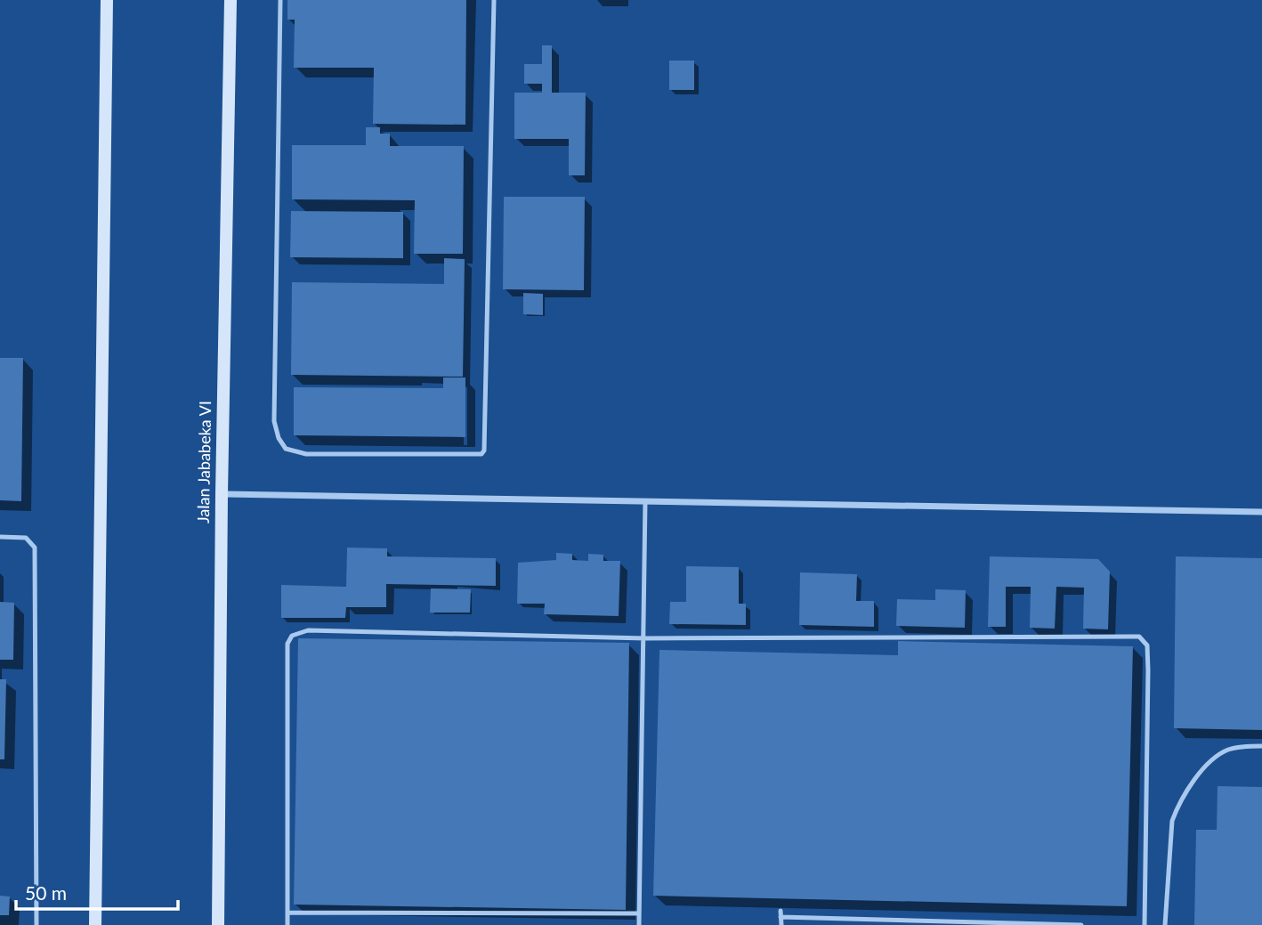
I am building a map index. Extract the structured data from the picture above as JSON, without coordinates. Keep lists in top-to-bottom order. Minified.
{"streets":{"street":["Jalan Jababeka VI"]},"scale_bar":"50 m"}
